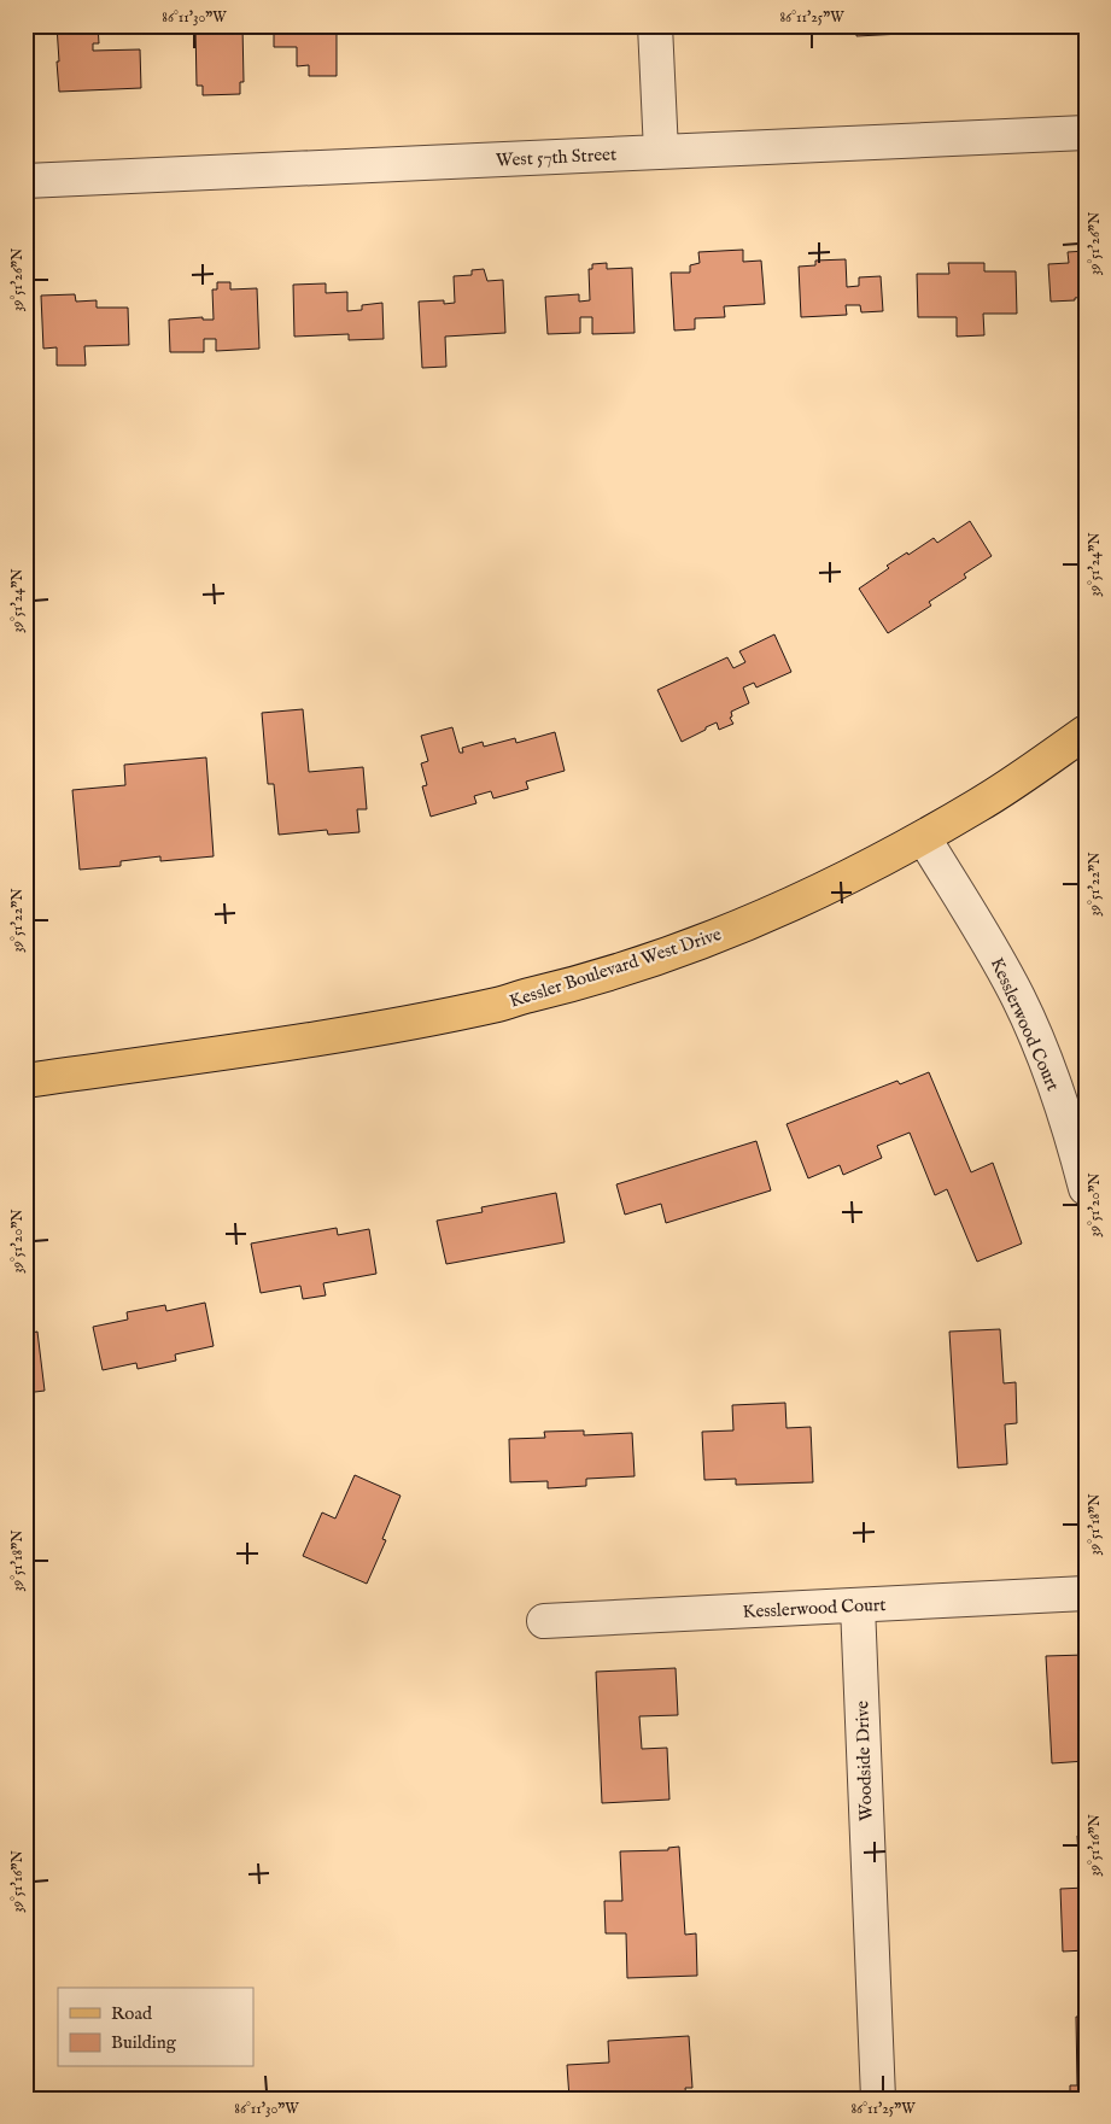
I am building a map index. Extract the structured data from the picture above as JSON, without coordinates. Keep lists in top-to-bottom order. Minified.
{"streets":{"main road":["Kessler Boulevard West Drive"],"street":["West 57th Street","Kesslerwood Court","Woodside Drive"]},"crossings":[["Kessler Boulevard West Drive","Kesslerwood Court"],["Kesslerwood Court","Woodside Drive"]],"legend":["Road","Building"],"coordinates":["86°11'30\"W","86°11'25\"W","39°51'26\"N","39°51'24\"N","39°51'22\"N","39°51'20\"N","39°51'18\"N","39°51'16\"N"]}
